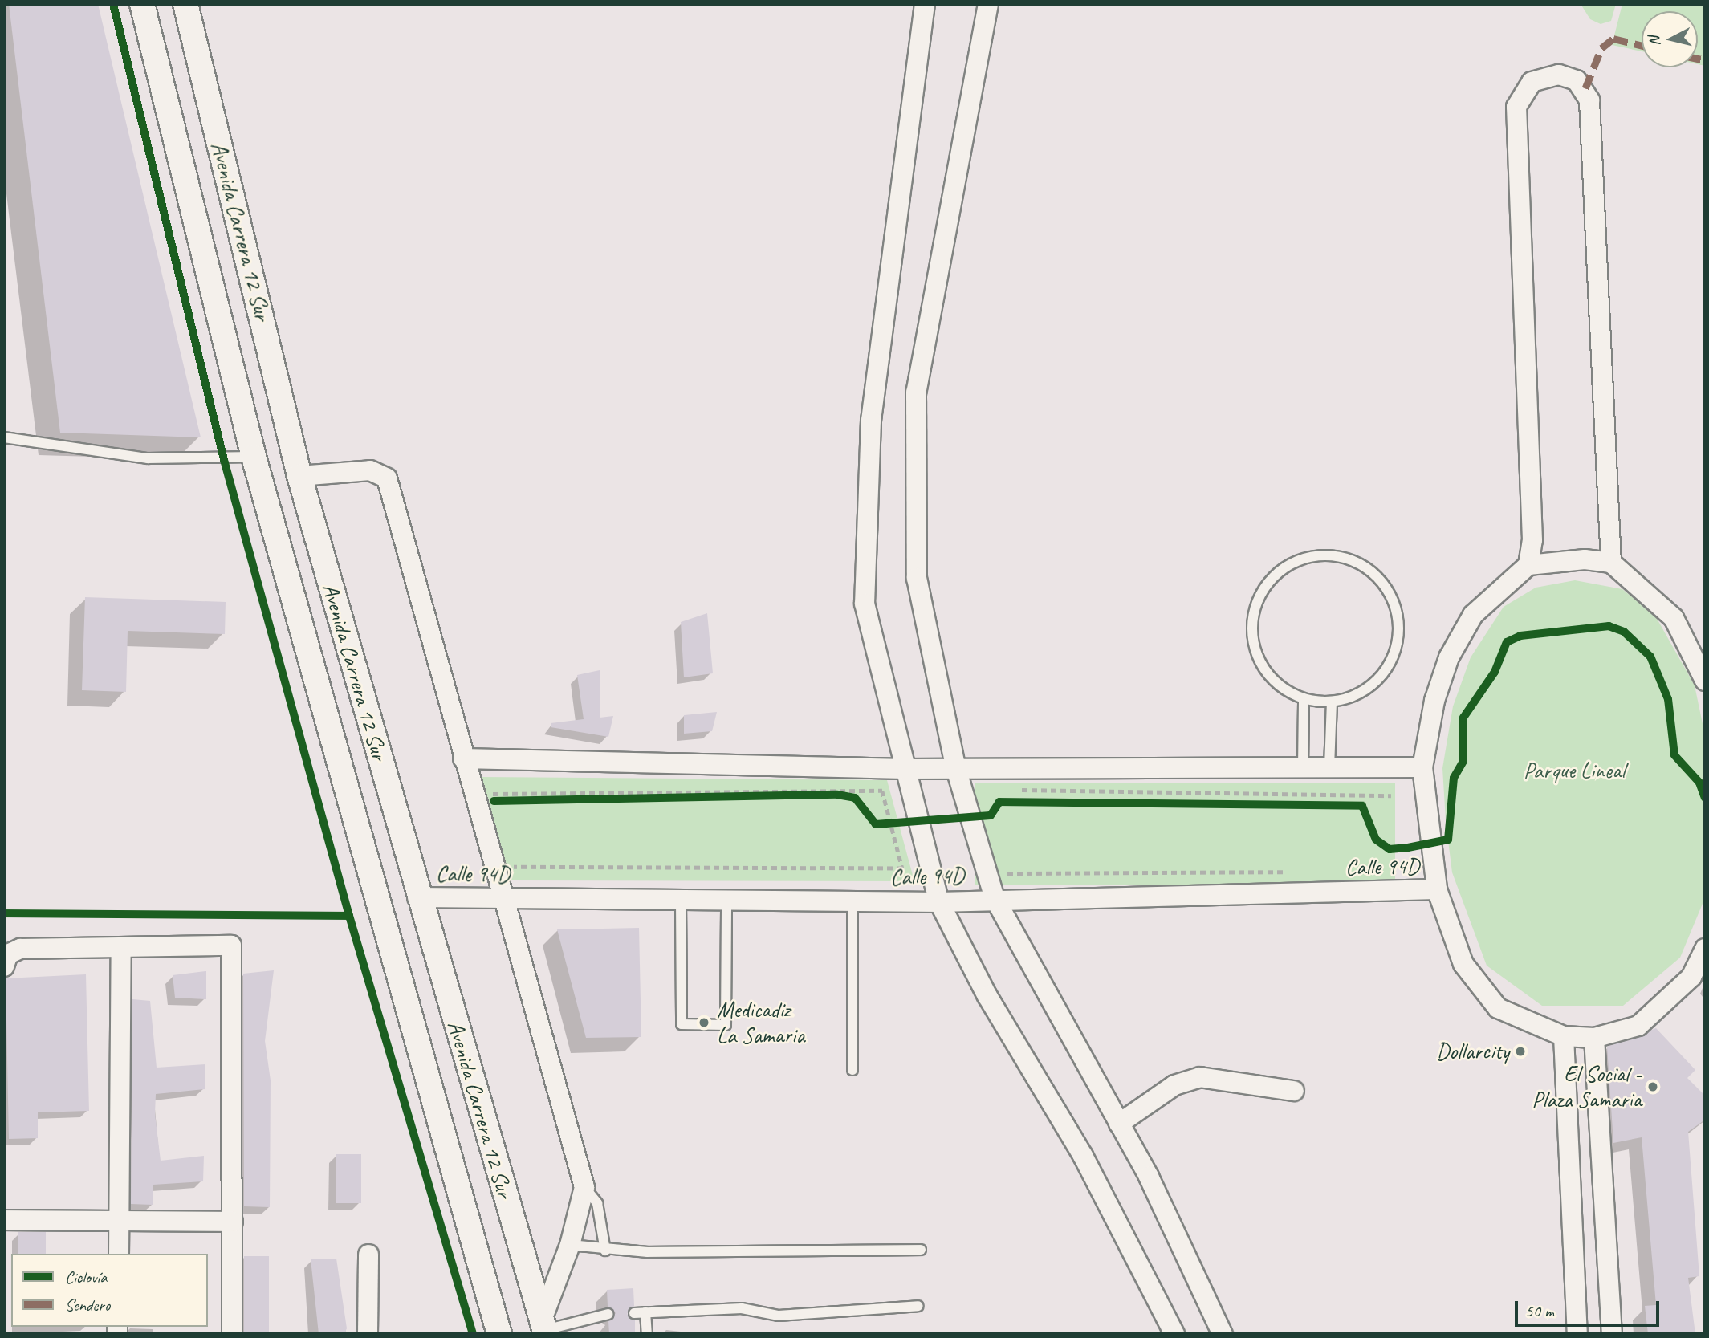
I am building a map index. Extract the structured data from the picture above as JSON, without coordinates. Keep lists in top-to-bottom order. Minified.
{"streets":{"street":["Avenida Carrera 12 Sur","Calle 94D"]},"crossings":[["Avenida Carrera 12 Sur","Calle 94D"]],"parks":["Parque Lineal"],"places":["Medicadiz La Samaria","Dollarcity","El Social - Plaza Samaria"],"legend":["Ciclovía","Sendero"],"scale_bar":"50 m","north":"left"}
